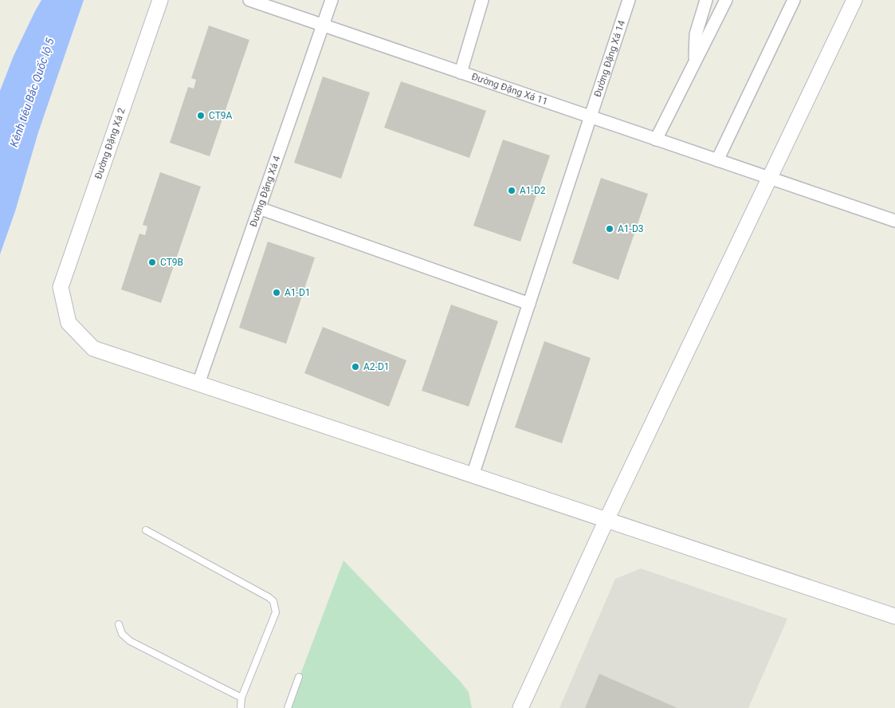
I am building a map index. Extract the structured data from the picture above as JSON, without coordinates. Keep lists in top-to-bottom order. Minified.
{"streets":{"street":["Đường Đặng Xá 14","Đường Đặng Xá 11","Đường Đặng Xá 2","Đường Đặng Xá 4"]},"crossings":[["Đường Đặng Xá 14","Đường Đặng Xá 11"],["Đường Đặng Xá 11","Đường Đặng Xá 4"],["Đường Đặng Xá 2","Đường Đặng Xá 4"]],"water":["Kênh tiêu Bắc Quốc lộ 5"],"places":["CT9A","A1-D2","A1-D3","CT9B","A1-D1","A2-D1"]}
